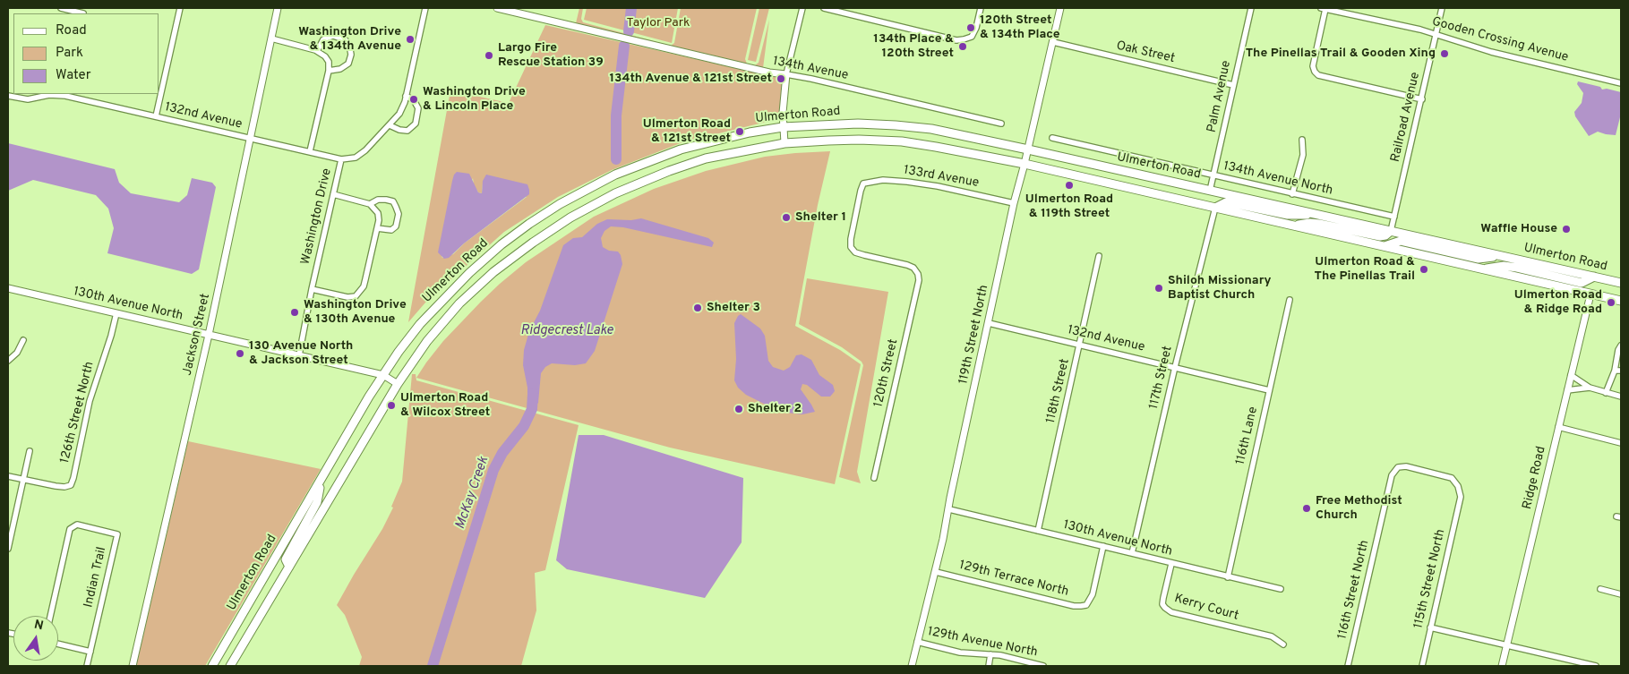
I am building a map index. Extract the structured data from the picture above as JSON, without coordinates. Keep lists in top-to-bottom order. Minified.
{"streets":{"main road":["Ulmerton Road"],"street":["Gooden Crossing Avenue","Oak Street","134th Avenue","Palm Avenue","132nd Avenue","Railroad Avenue","133rd Avenue","134th Avenue North","Washington Drive","130th Avenue North","Jackson Street","119th Street North","120th Street","117th Street","118th Street","126th Street North","116th Lane","Ridge Road","Indian Trail","129th Terrace North","115th Street North","116th Street North","Kerry Court","129th Avenue North"]},"crossings":[["Gooden Crossing Avenue","Railroad Avenue"],["Oak Street","Palm Avenue"],["Oak Street","119th Street North"],["Palm Avenue","Ulmerton Road"],["Palm Avenue","134th Avenue North"],["Ulmerton Road","Railroad Avenue"],["Ulmerton Road","130th Avenue North"],["Ulmerton Road","119th Street North"],["132nd Avenue","Washington Drive"],["132nd Avenue","Jackson Street"],["132nd Avenue","119th Street North"],["132nd Avenue","117th Street"],["132nd Avenue","118th Street"],["132nd Avenue","116th Lane"],["Railroad Avenue","134th Avenue North"],["133rd Avenue","119th Street North"],["133rd Avenue","120th Street"],["Washington Drive","130th Avenue North"],["130th Avenue North","Jackson Street"],["130th Avenue North","119th Street North"],["130th Avenue North","117th Street"],["130th Avenue North","118th Street"],["130th Avenue North","126th Street North"],["130th Avenue North","116th Lane"],["130th Avenue North","129th Terrace North"],["130th Avenue North","Kerry Court"],["119th Street North","129th Terrace North"],["119th Street North","129th Avenue North"],["115th Street North","116th Street North"]],"water":["Ridgecrest Lake","McKay Creek"],"parks":["Taylor Park"],"places":["120th Street & 134th Place","Washington Drive & 134th Avenue","134th Place & 120th Street","The Pinellas Trail & Gooden Xing","Largo Fire Rescue Station 39","134th Avenue & 121st Street","Washington Drive & Lincoln Place","Ulmerton Road & 121st Street","Ulmerton Road & 119th Street","Shelter 1","Waffle House","Ulmerton Road & The Pinellas Trail","Shiloh Missionary Baptist Church","Ulmerton Road & Ridge Road","Shelter 3","Washington Drive & 130th Avenue","130 Avenue North & Jackson Street","Ulmerton Road & Wilcox Street","Shelter 2","Free Methodist Church"],"legend":["Road","Park","Water"],"north":"top"}
